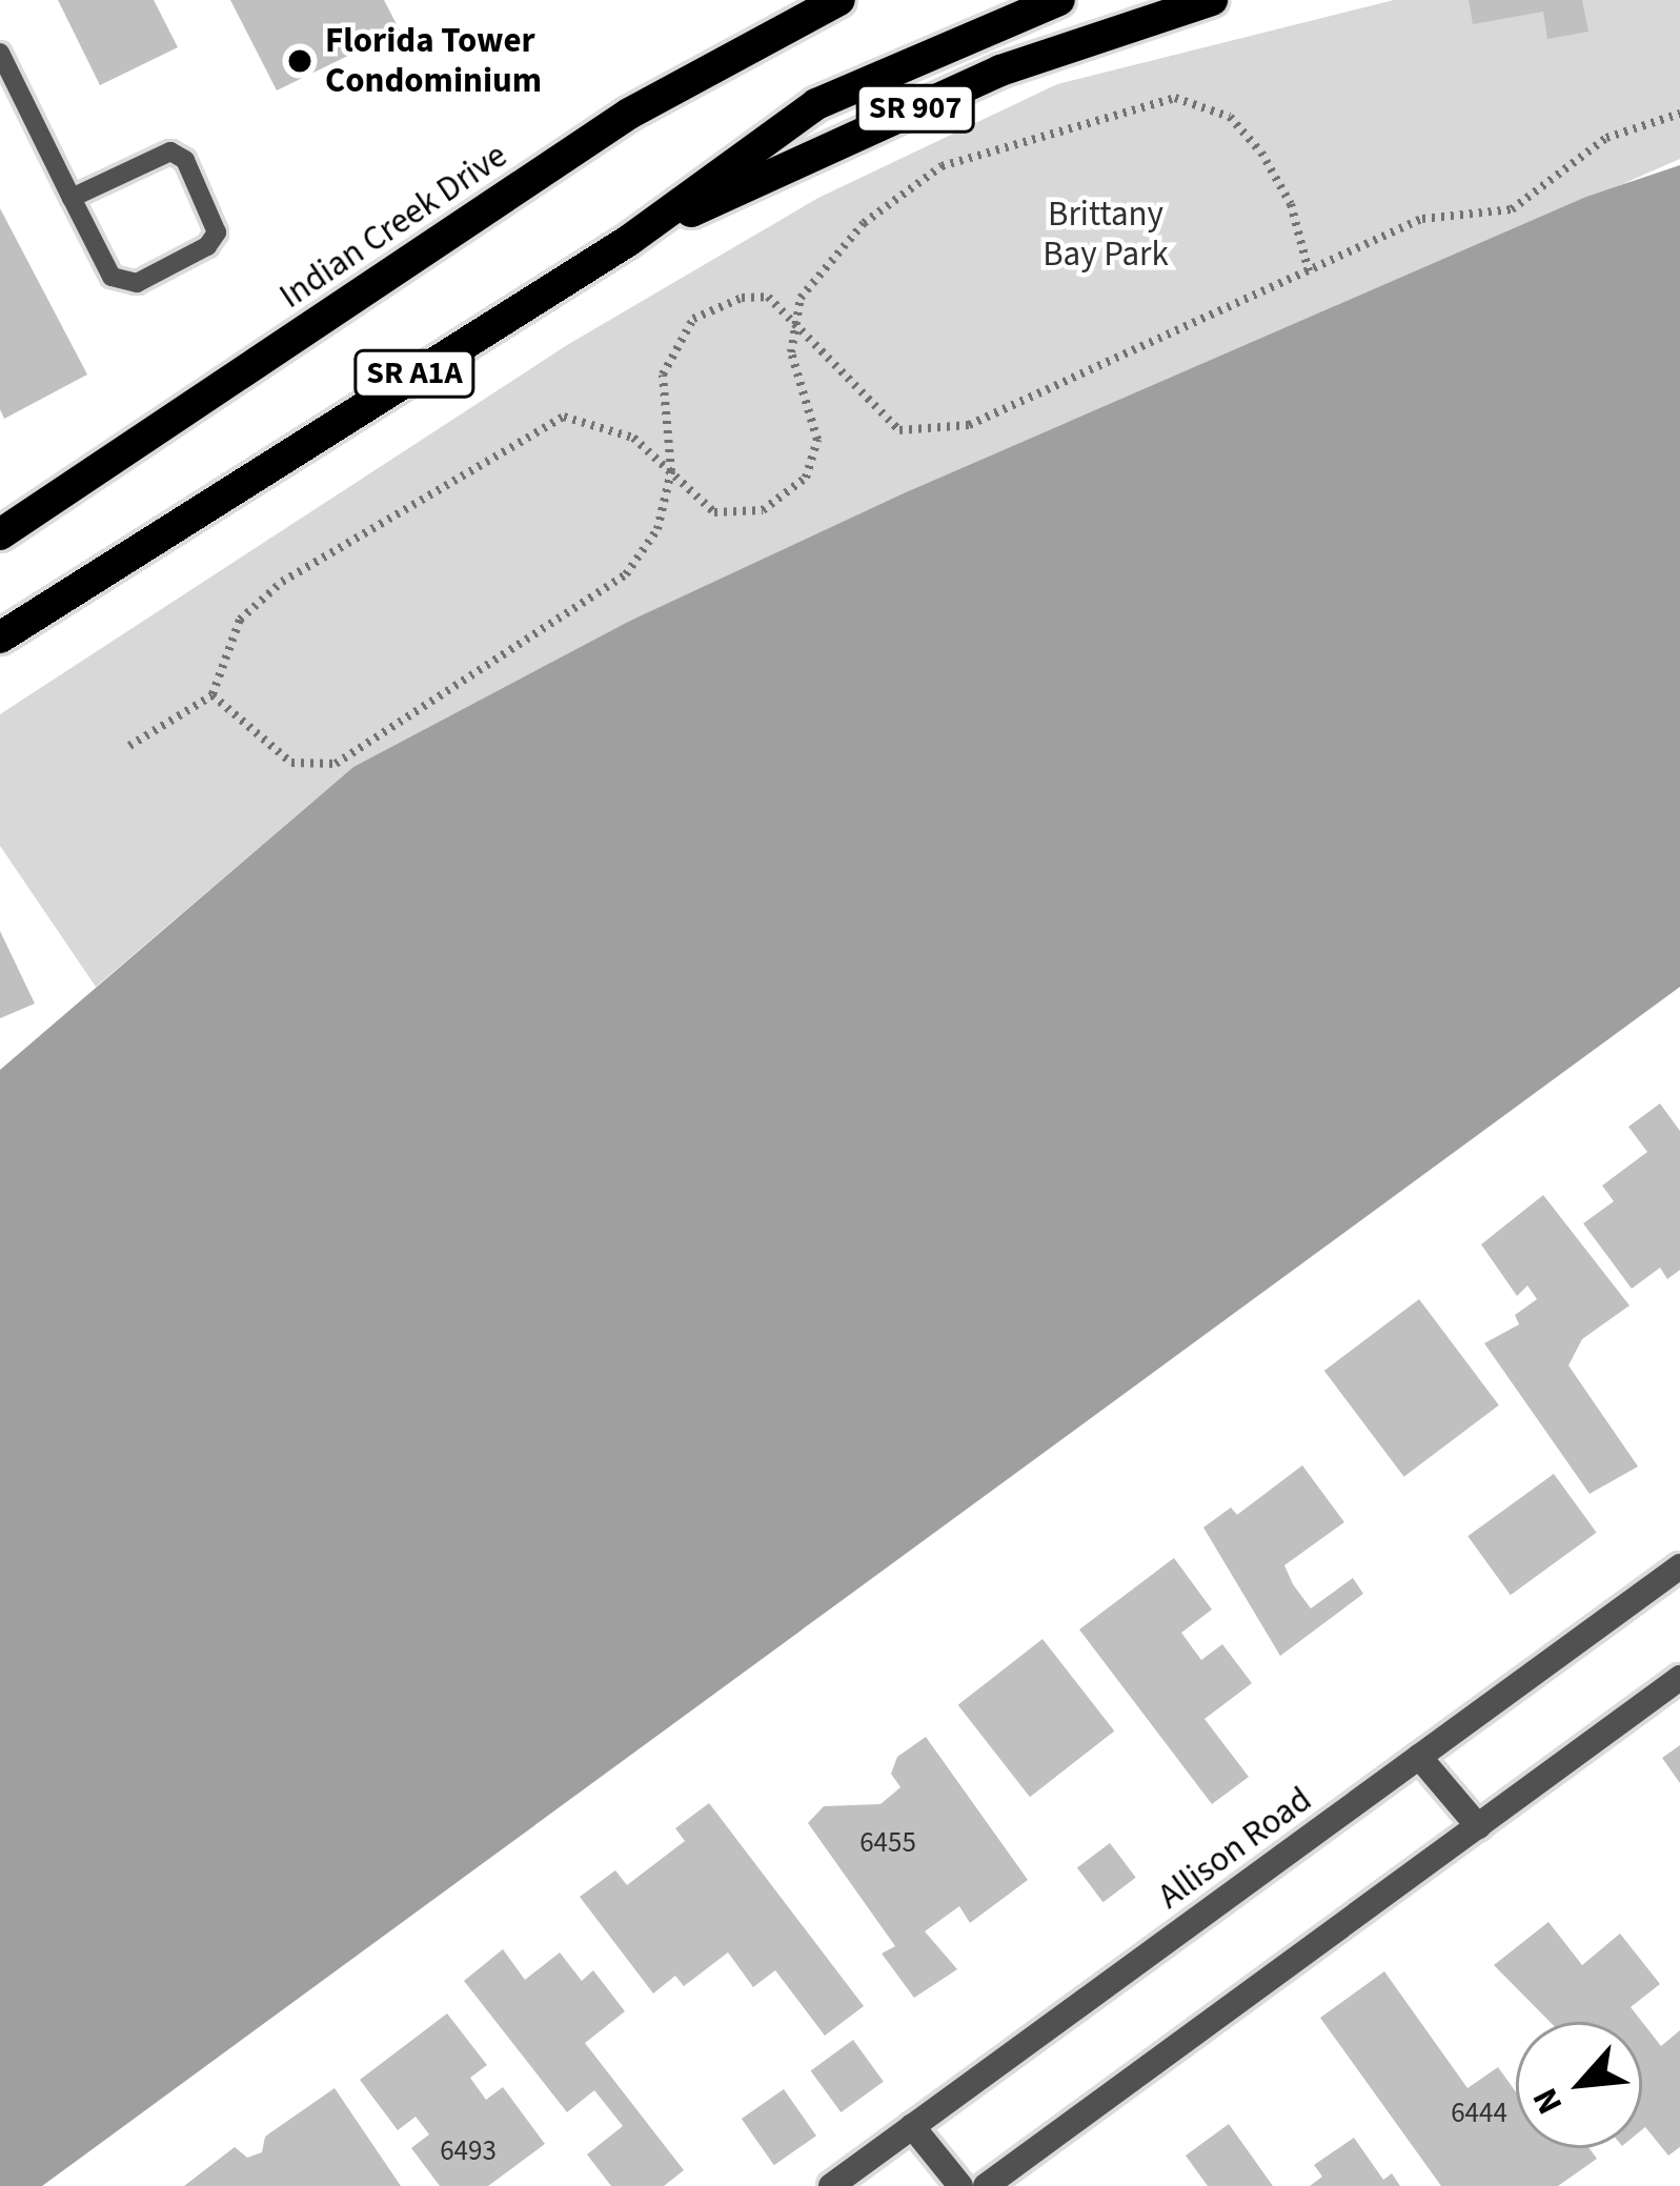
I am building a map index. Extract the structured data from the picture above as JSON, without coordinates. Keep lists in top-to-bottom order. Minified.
{"streets":{"main road":["SR 907","Indian Creek Drive","SR A1A"],"street":["Allison Road"]},"crossings":[["SR 907","SR A1A"]],"parks":["Brittany Bay Park"],"places":["Florida Tower Condominium"],"house_numbers":["6455","6444","6493"],"north":"bottom left"}
